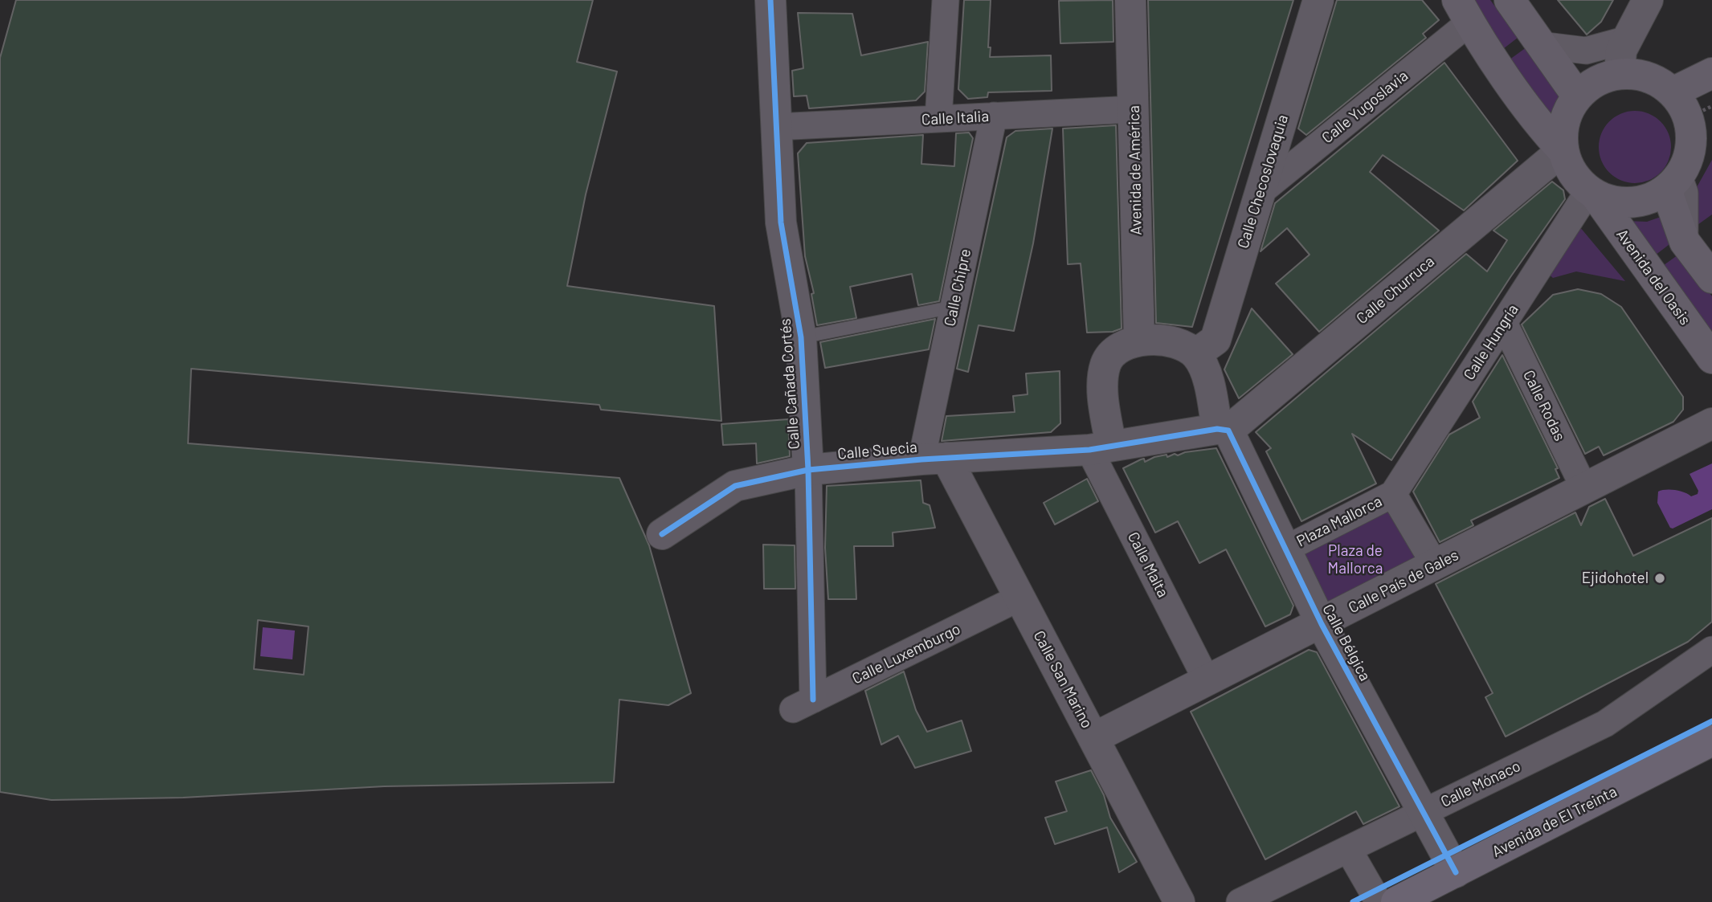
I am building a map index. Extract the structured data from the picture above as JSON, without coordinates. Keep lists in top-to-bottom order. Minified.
{"streets":{"main road":["Avenida del Oasis","Avenida de El Treinta"],"street":["Calle Yugoslavia","Calle Italia","Avenida de América","Calle Checoslovaquia","Calle Chipre","Calle Churruca","Calle Hungría","Calle Cañada Cortés","Calle Rodas","Calle Suecia","Plaza Mallorca","Calle Malta","Calle País de Gales","Calle Bélgica","Calle Luxemburgo","Calle San Marino","Calle Mónaco"]},"crossings":[["Calle Yugoslavia","Calle Checoslovaquia"],["Calle Italia","Avenida de América"],["Calle Italia","Calle Chipre"],["Calle Italia","Calle Cañada Cortés"],["Calle Checoslovaquia","Calle Bélgica"],["Avenida del Oasis","Calle Churruca"],["Avenida del Oasis","Calle Hungría"],["Calle Chipre","Calle Suecia"],["Calle Chipre","Calle San Marino"],["Calle Churruca","Calle Hungría"],["Calle Churruca","Calle Suecia"],["Calle Churruca","Calle Bélgica"],["Calle Hungría","Calle Rodas"],["Calle Hungría","Plaza Mallorca"],["Calle Cañada Cortés","Calle Suecia"],["Calle Cañada Cortés","Calle Luxemburgo"],["Calle Rodas","Calle País de Gales"],["Calle Suecia","Calle Malta"],["Calle Suecia","Calle Bélgica"],["Calle Suecia","Calle San Marino"],["Plaza Mallorca","Calle Bélgica"],["Calle Malta","Calle País de Gales"],["Calle País de Gales","Calle Bélgica"],["Calle País de Gales","Calle San Marino"],["Calle Bélgica","Calle Mónaco"],["Calle Bélgica","Avenida de El Treinta"],["Calle Luxemburgo","Calle San Marino"]],"parks":["Plaza de Mallorca"],"places":["Ejidohotel"]}
